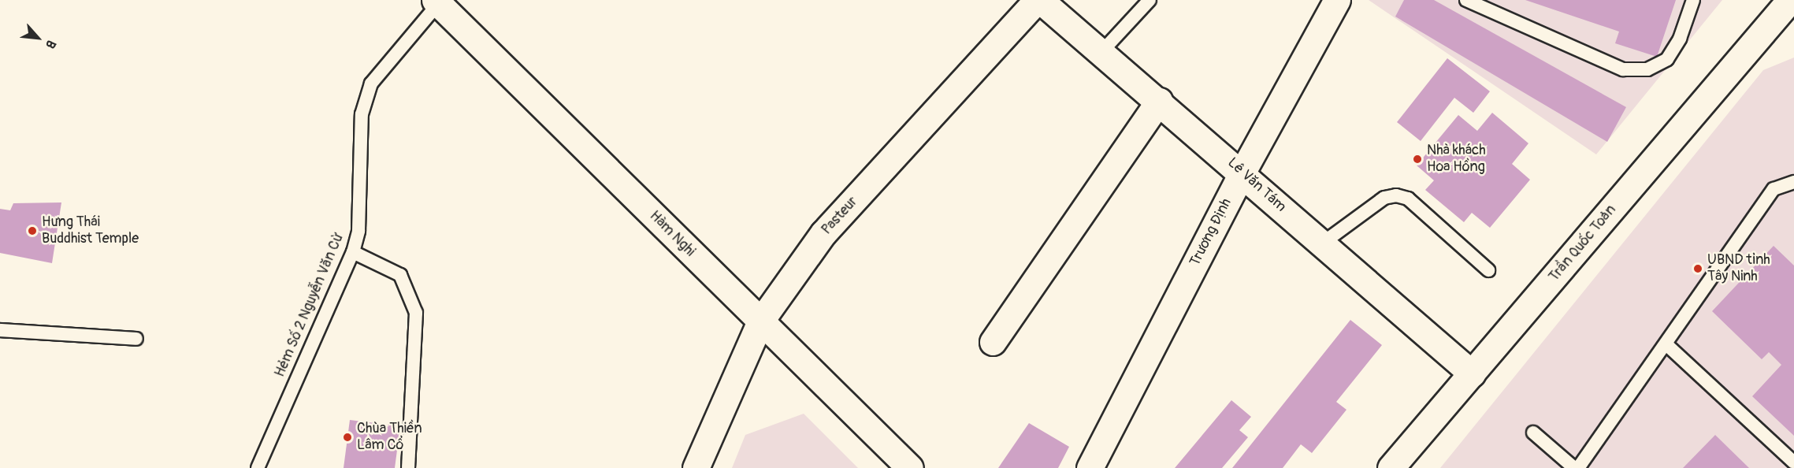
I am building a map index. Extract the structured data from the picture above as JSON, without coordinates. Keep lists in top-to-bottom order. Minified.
{"streets":{"street":["Lê Văn Tám","Pasteur","Trương Định","Hàm Nghi","Trần Quốc Toản"],"lane":["Hẻm Số 2 Nguyễn Văn Cừ"]},"crossings":[["Lê Văn Tám","Pasteur"],["Lê Văn Tám","Trương Định"],["Lê Văn Tám","Trần Quốc Toản"],["Pasteur","Hàm Nghi"],["Hàm Nghi","Hẻm Số 2 Nguyễn Văn Cừ"]],"places":["Nhà khách Hoa Hồng","Hưng Thái Buddhist Temple","UBND tỉnh Tây Ninh","Chùa Thiền Lâm Cổ"],"north":"bottom right"}
